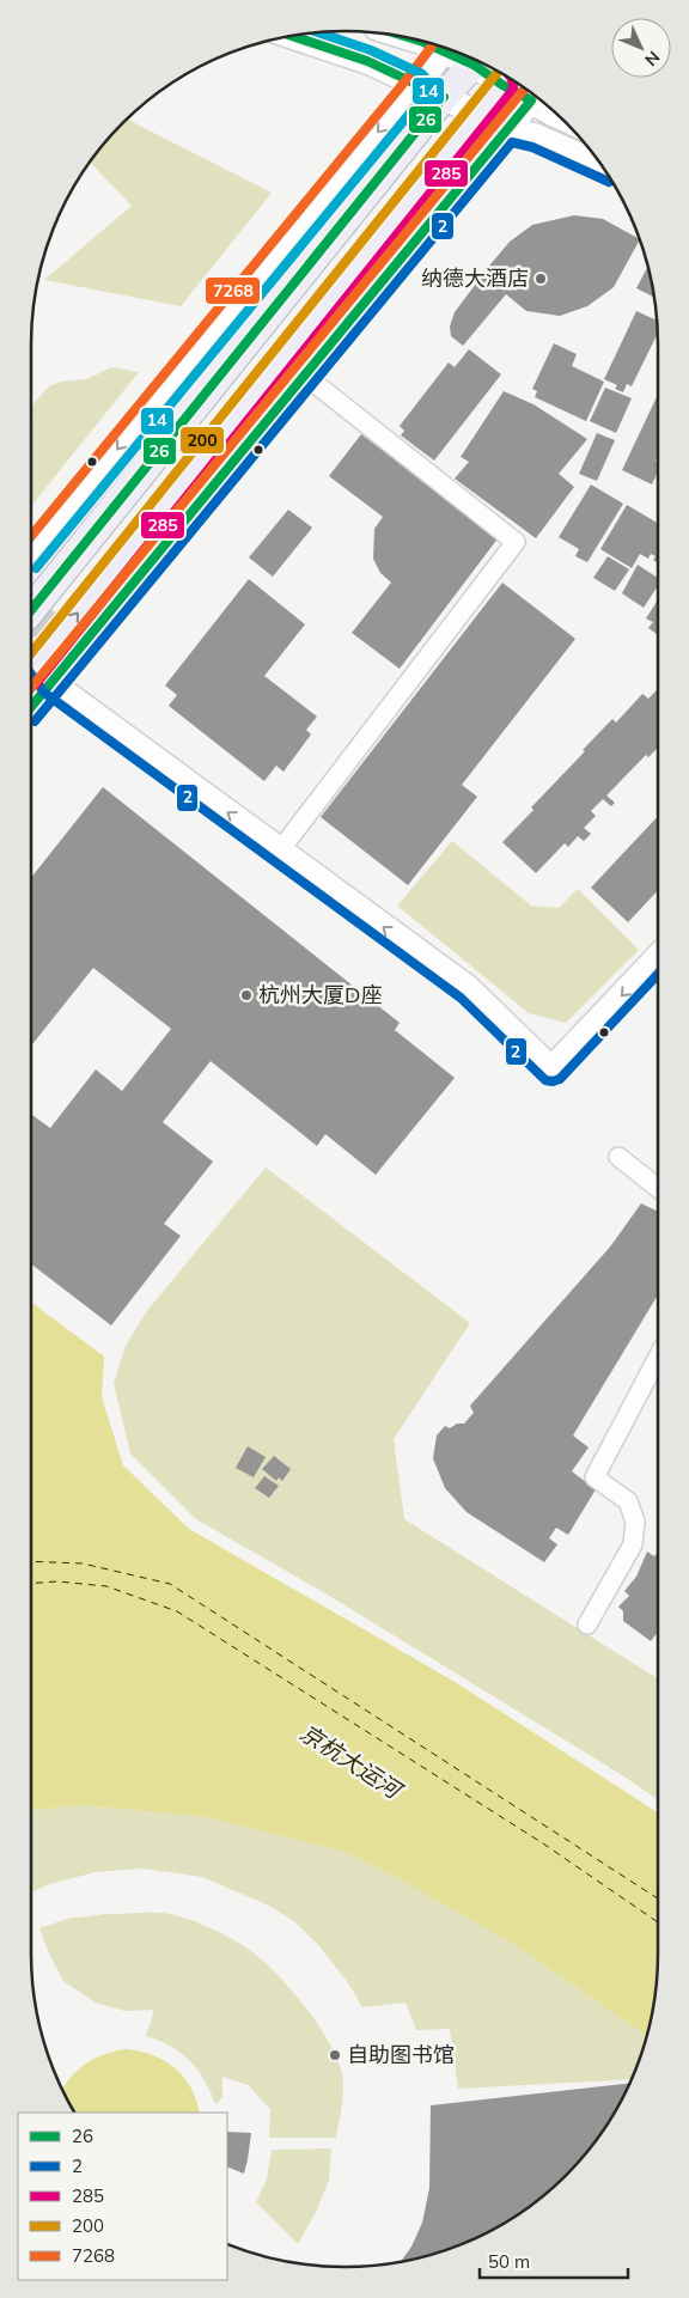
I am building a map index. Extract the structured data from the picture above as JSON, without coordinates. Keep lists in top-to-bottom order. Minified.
{"water":["京杭大运河"],"places":["纳德大酒店","杭州大厦D座","自助图书馆"],"lines":["transit line 14","transit line 26","transit line 7268","transit line 200","transit line 285","transit line 2"],"legend":["26","2","285","200","7268"],"scale_bar":"50 m","north":"bottom right"}
